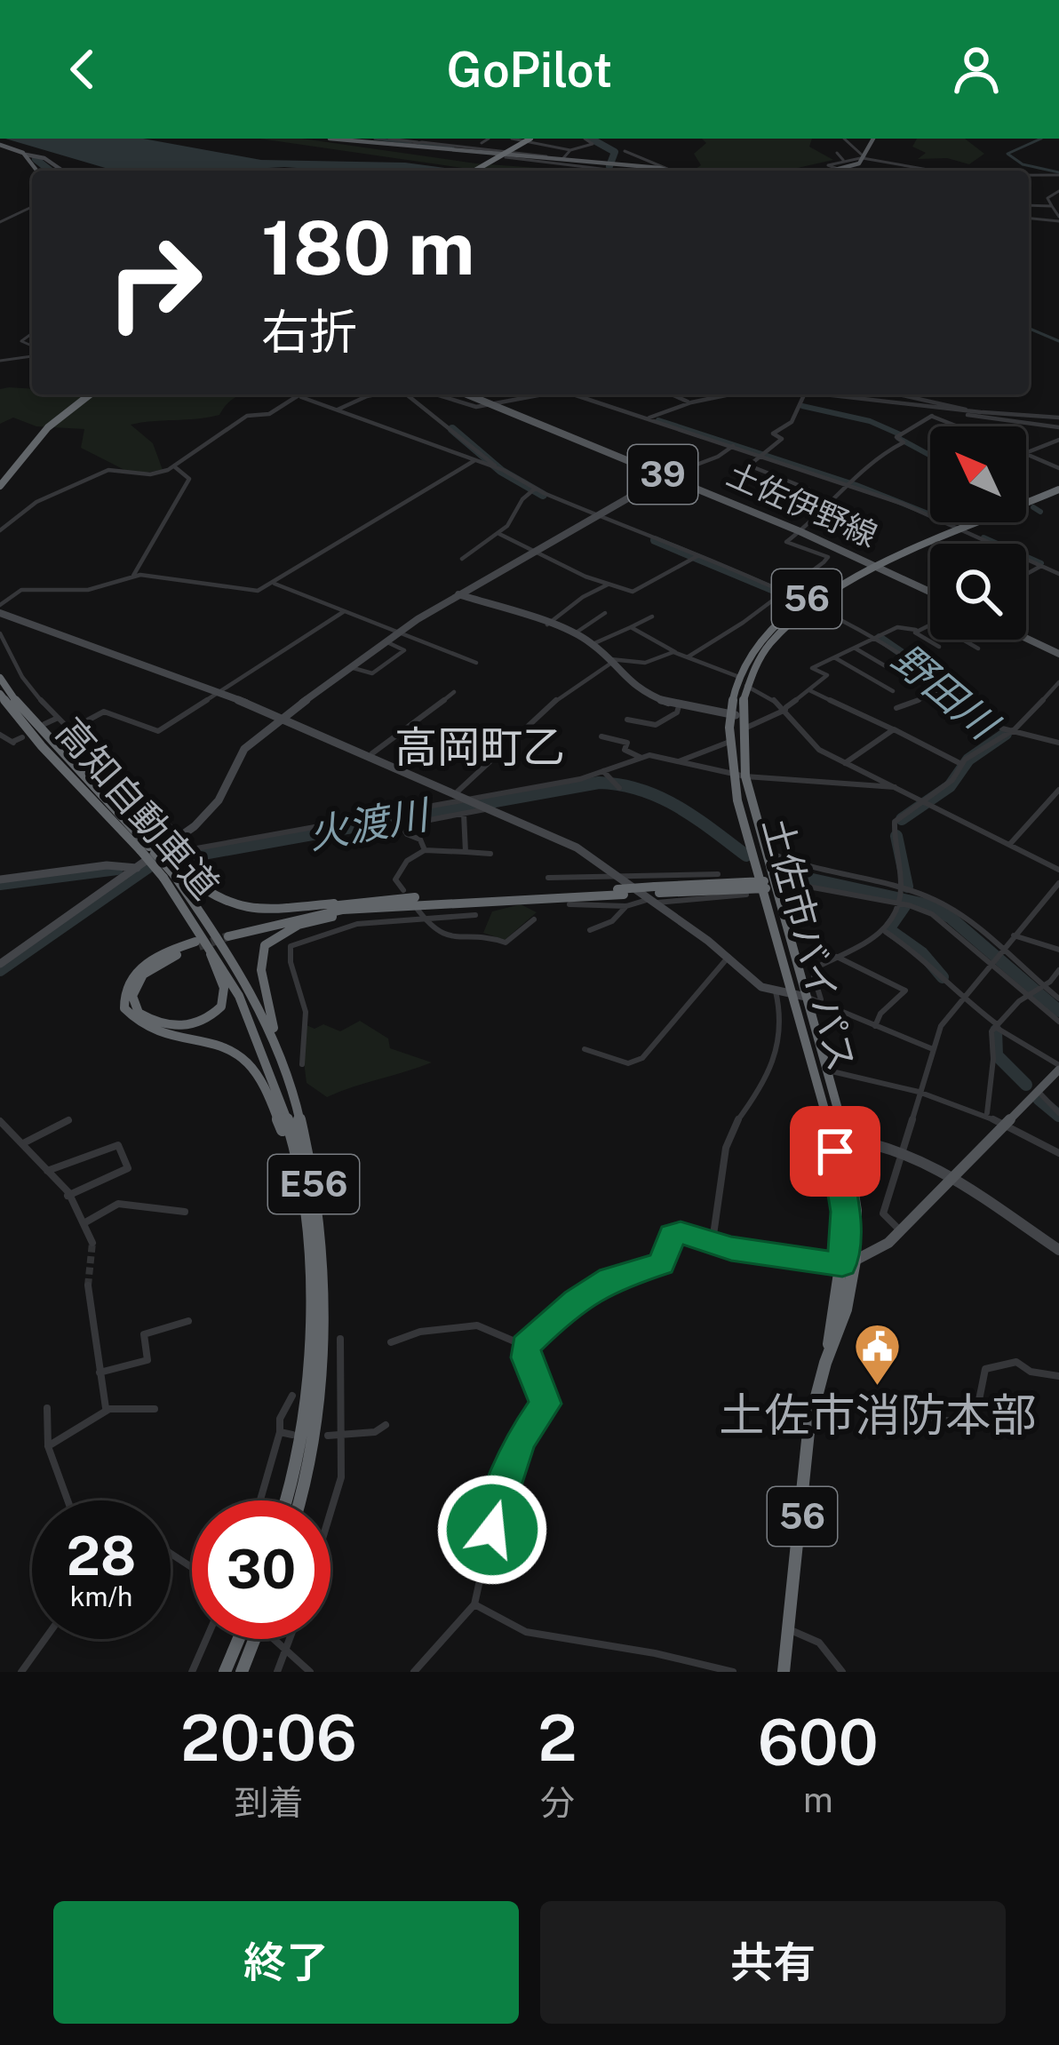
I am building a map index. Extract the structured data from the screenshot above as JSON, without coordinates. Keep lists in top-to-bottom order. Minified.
{"streets":{"highway":["56","高知自動車道","土佐市バイパス","E56"],"main road":["39","土佐伊野線"]},"crossings":[["土佐伊野線","土佐市バイパス"],["56","土佐市バイパス"]],"districts":["高岡町乙"],"water":["野田川","火渡川"],"places":{"public building":["土佐市消防本部"]},"north":"top left","page":{"header":"GoPilot","turn":["180 m","右折"],"speed":"28 km/h","limit":"30","eta":["20:06","到着","2","分","600","m"],"buttons":["終了","共有"]}}
